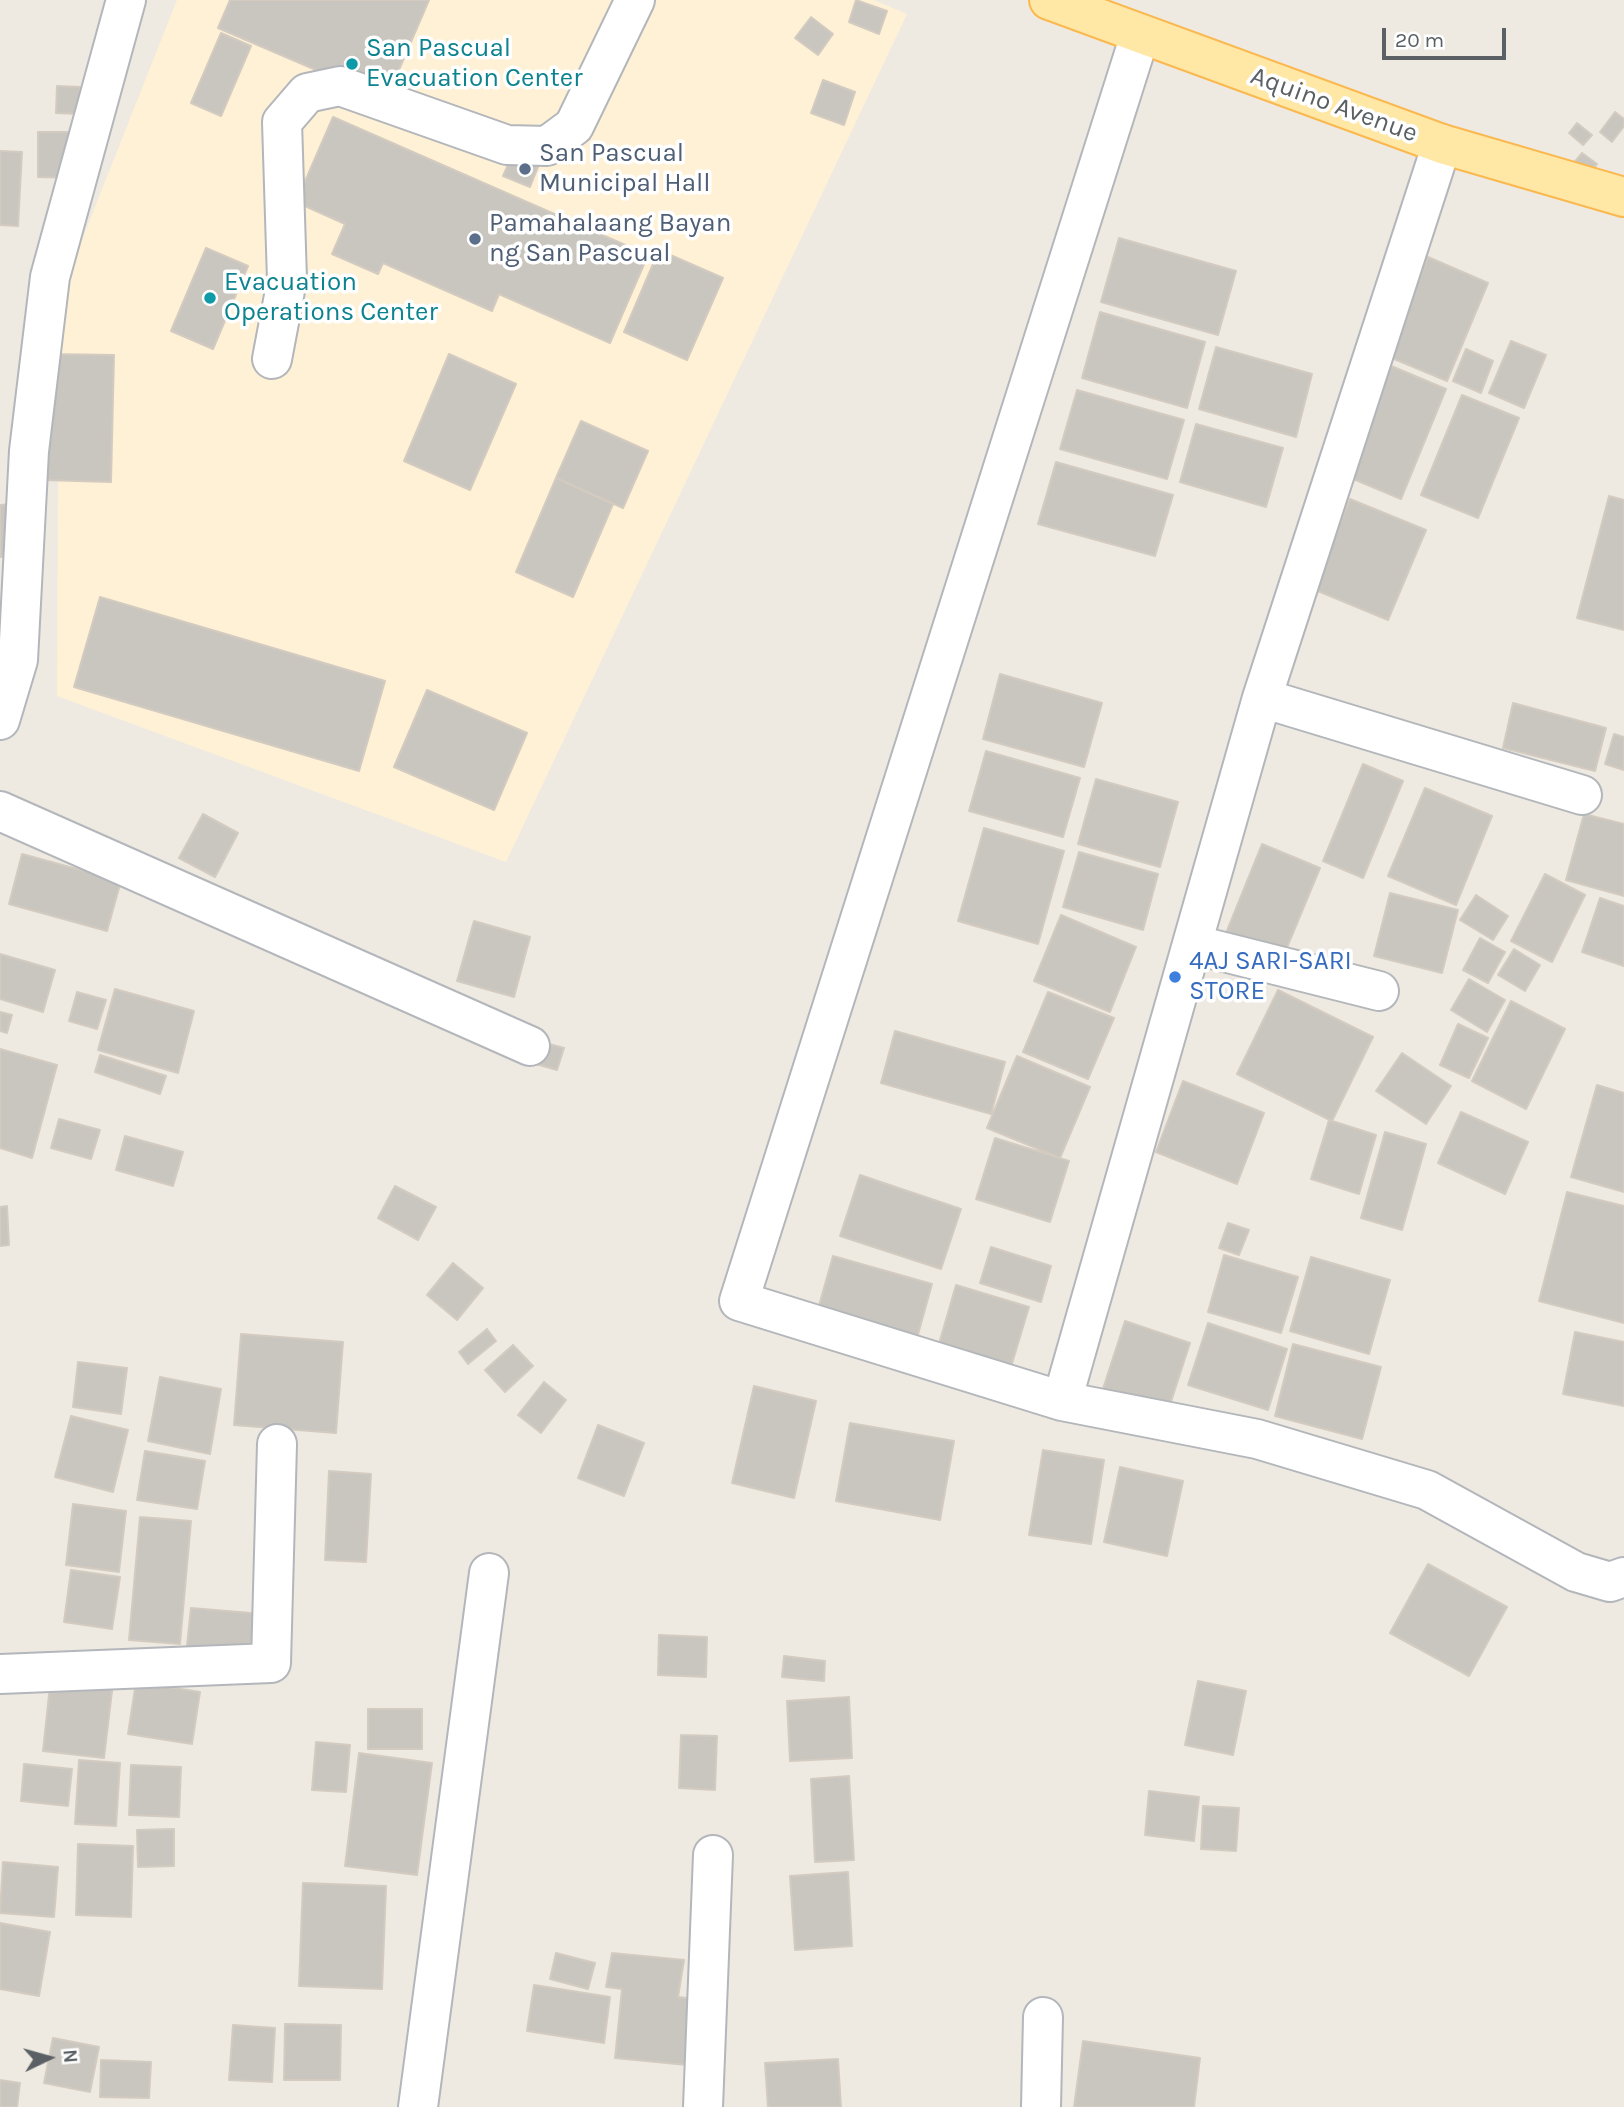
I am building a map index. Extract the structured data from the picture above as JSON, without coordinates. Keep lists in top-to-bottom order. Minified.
{"streets":{"main road":["Aquino Avenue"]},"places":["San Pascual Evacuation Center","San Pascual Municipal Hall","Pamahalaang Bayan ng San Pascual","Evacuation Operations Center","4AJ SARI-SARI STORE"],"scale_bar":"20 m","north":"right"}
